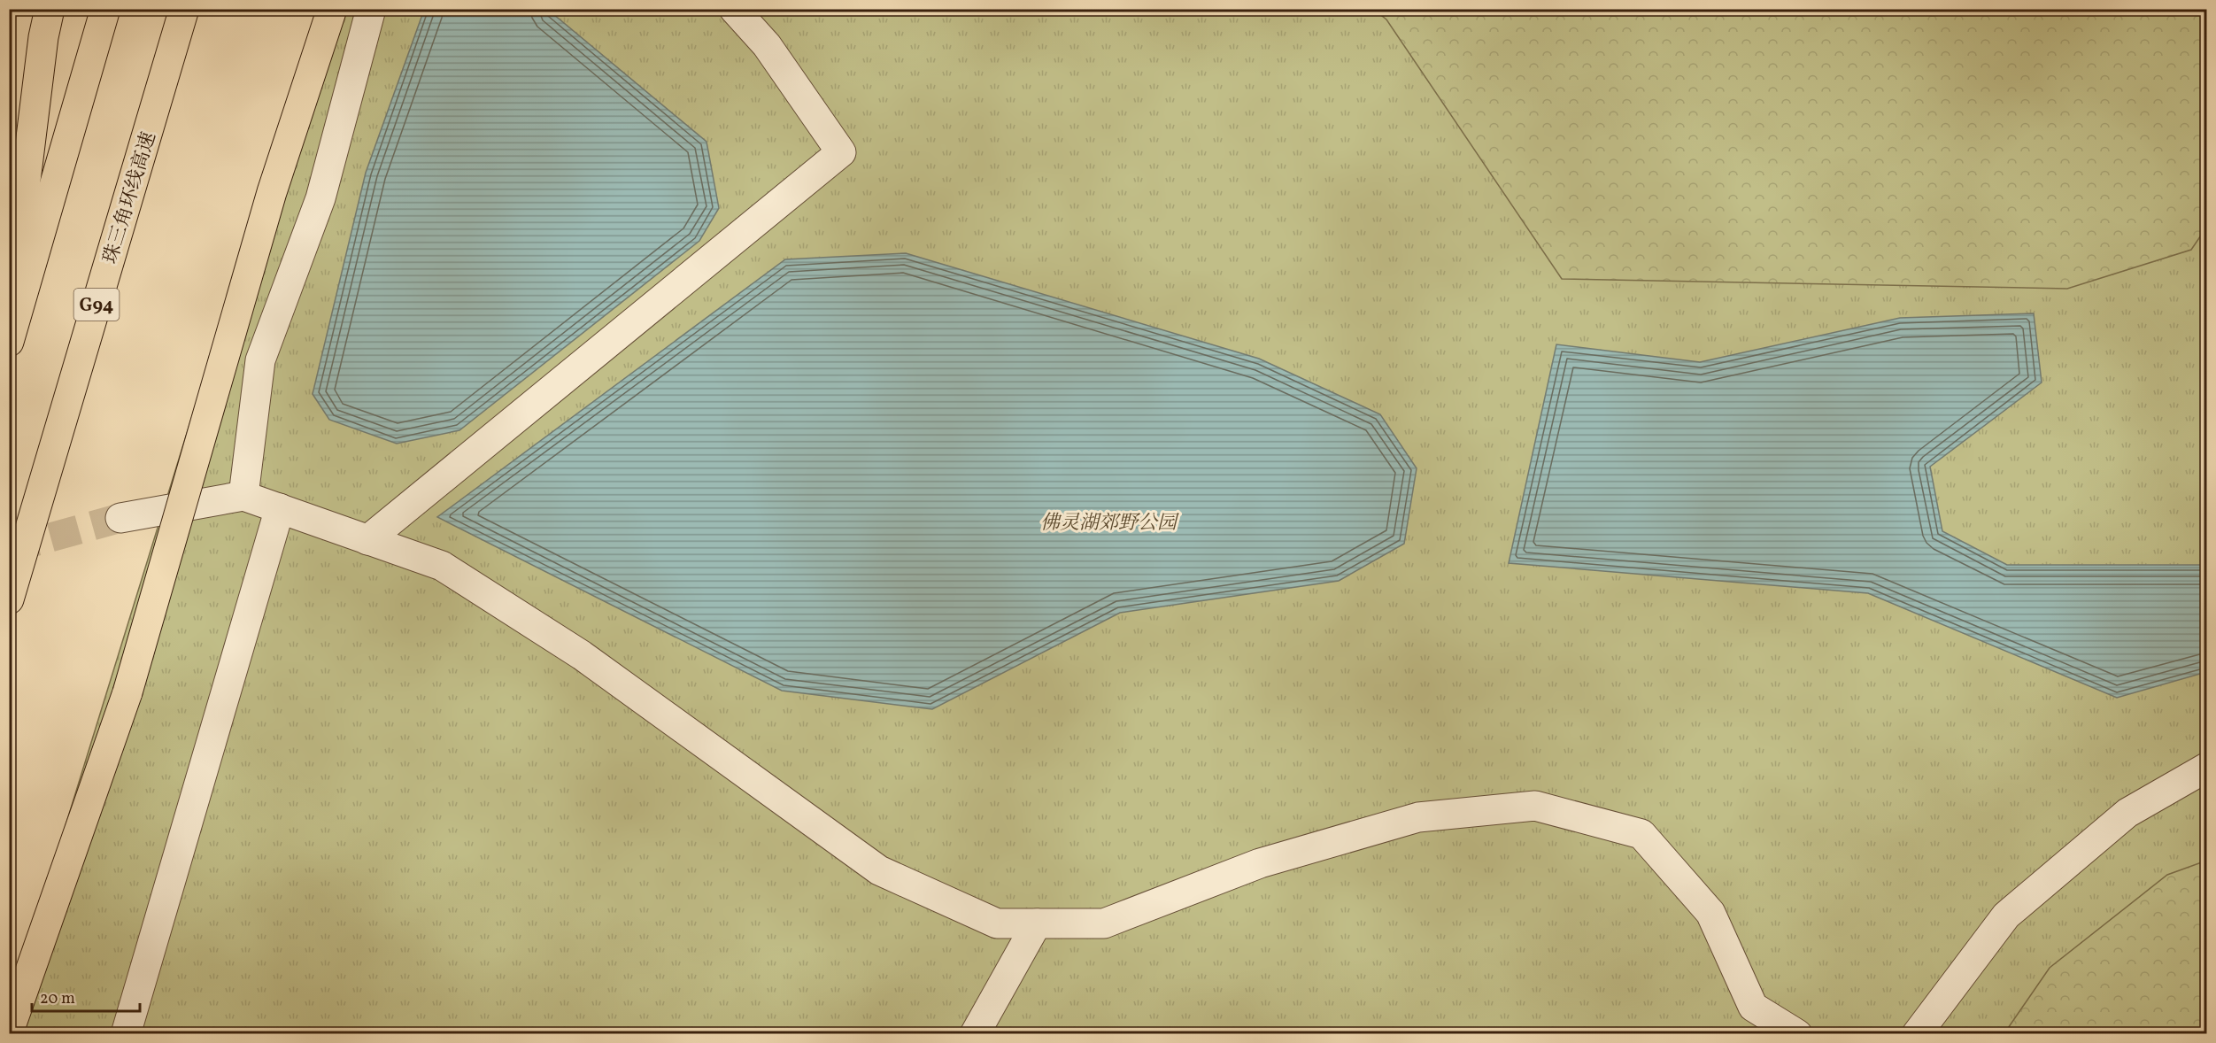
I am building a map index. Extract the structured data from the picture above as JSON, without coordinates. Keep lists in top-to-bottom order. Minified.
{"streets":{"highway":["珠三角环线高速","G94"]},"parks":["佛灵湖郊野公园"],"scale_bar":"20 m"}
